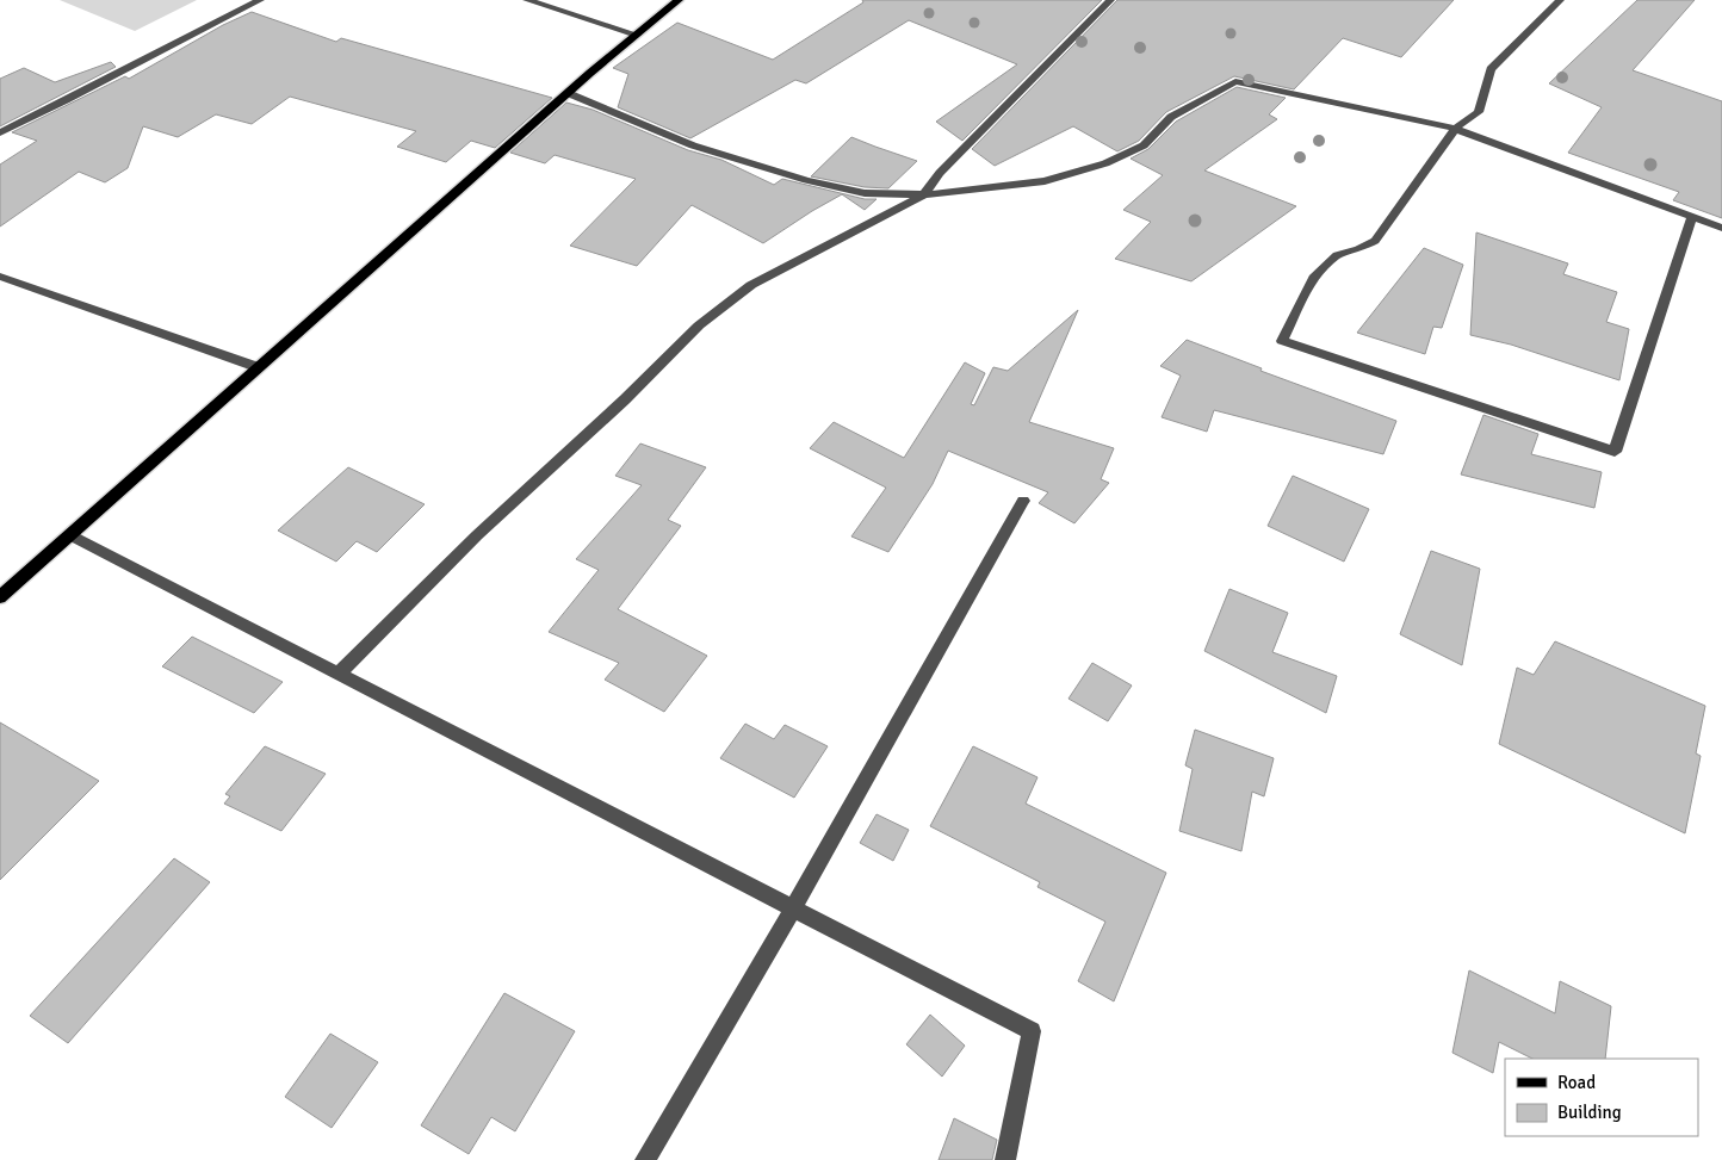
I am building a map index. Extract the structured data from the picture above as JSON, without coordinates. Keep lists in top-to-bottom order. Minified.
{"legend":["Road","Building"]}
